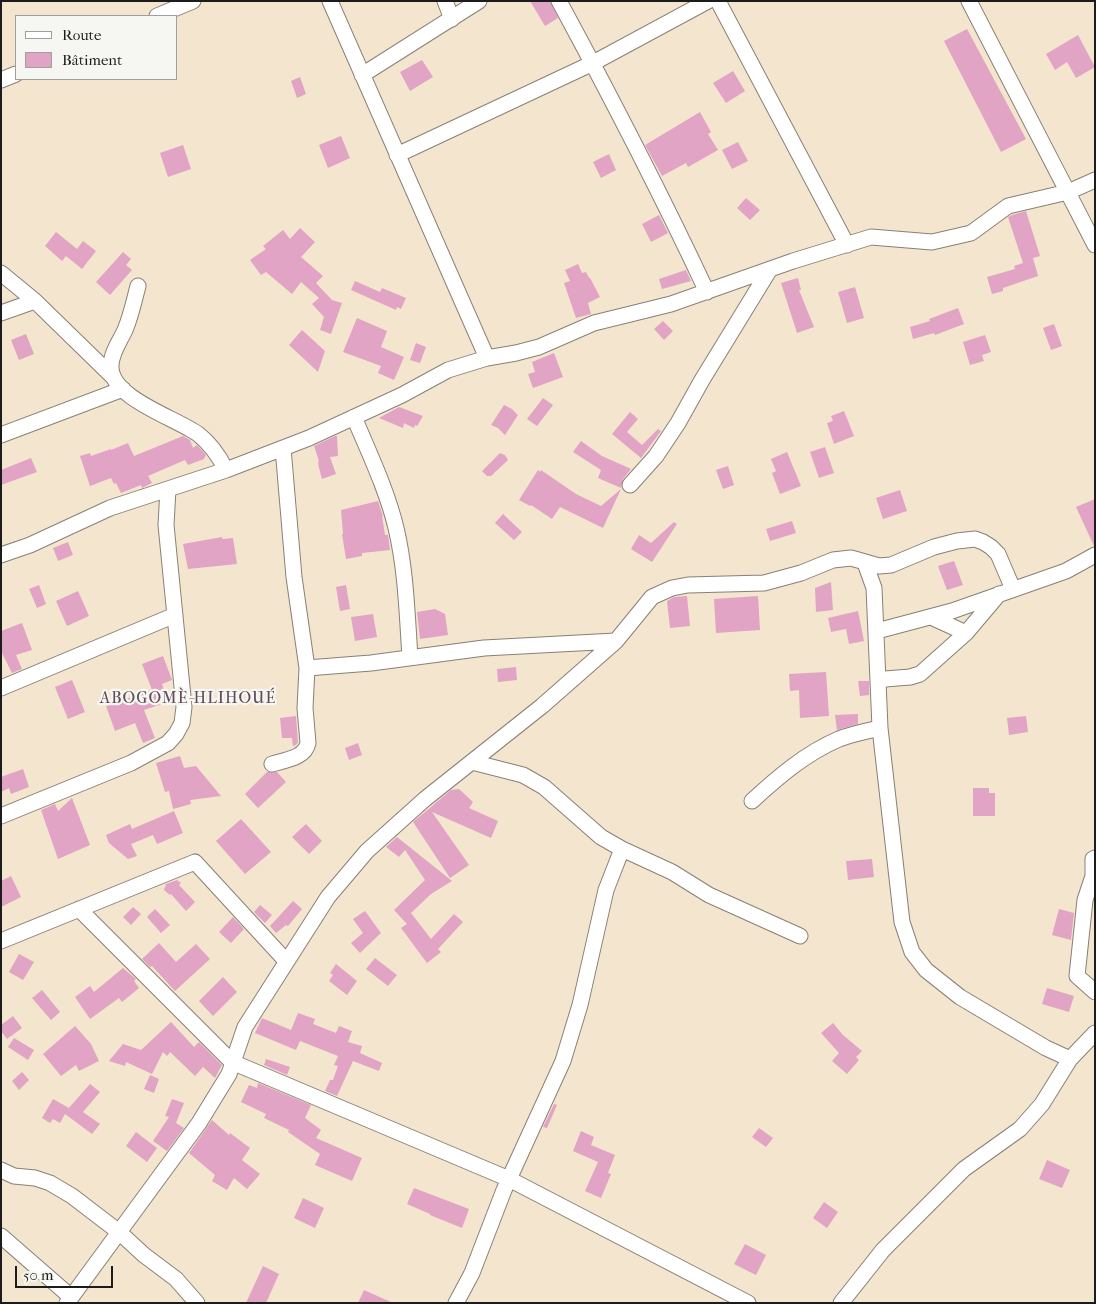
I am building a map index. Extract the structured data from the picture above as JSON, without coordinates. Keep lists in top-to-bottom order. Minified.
{"districts":["ABOGOMÈ-HLIHOUÉ"],"legend":["Route","Bâtiment"],"scale_bar":"50 m"}
